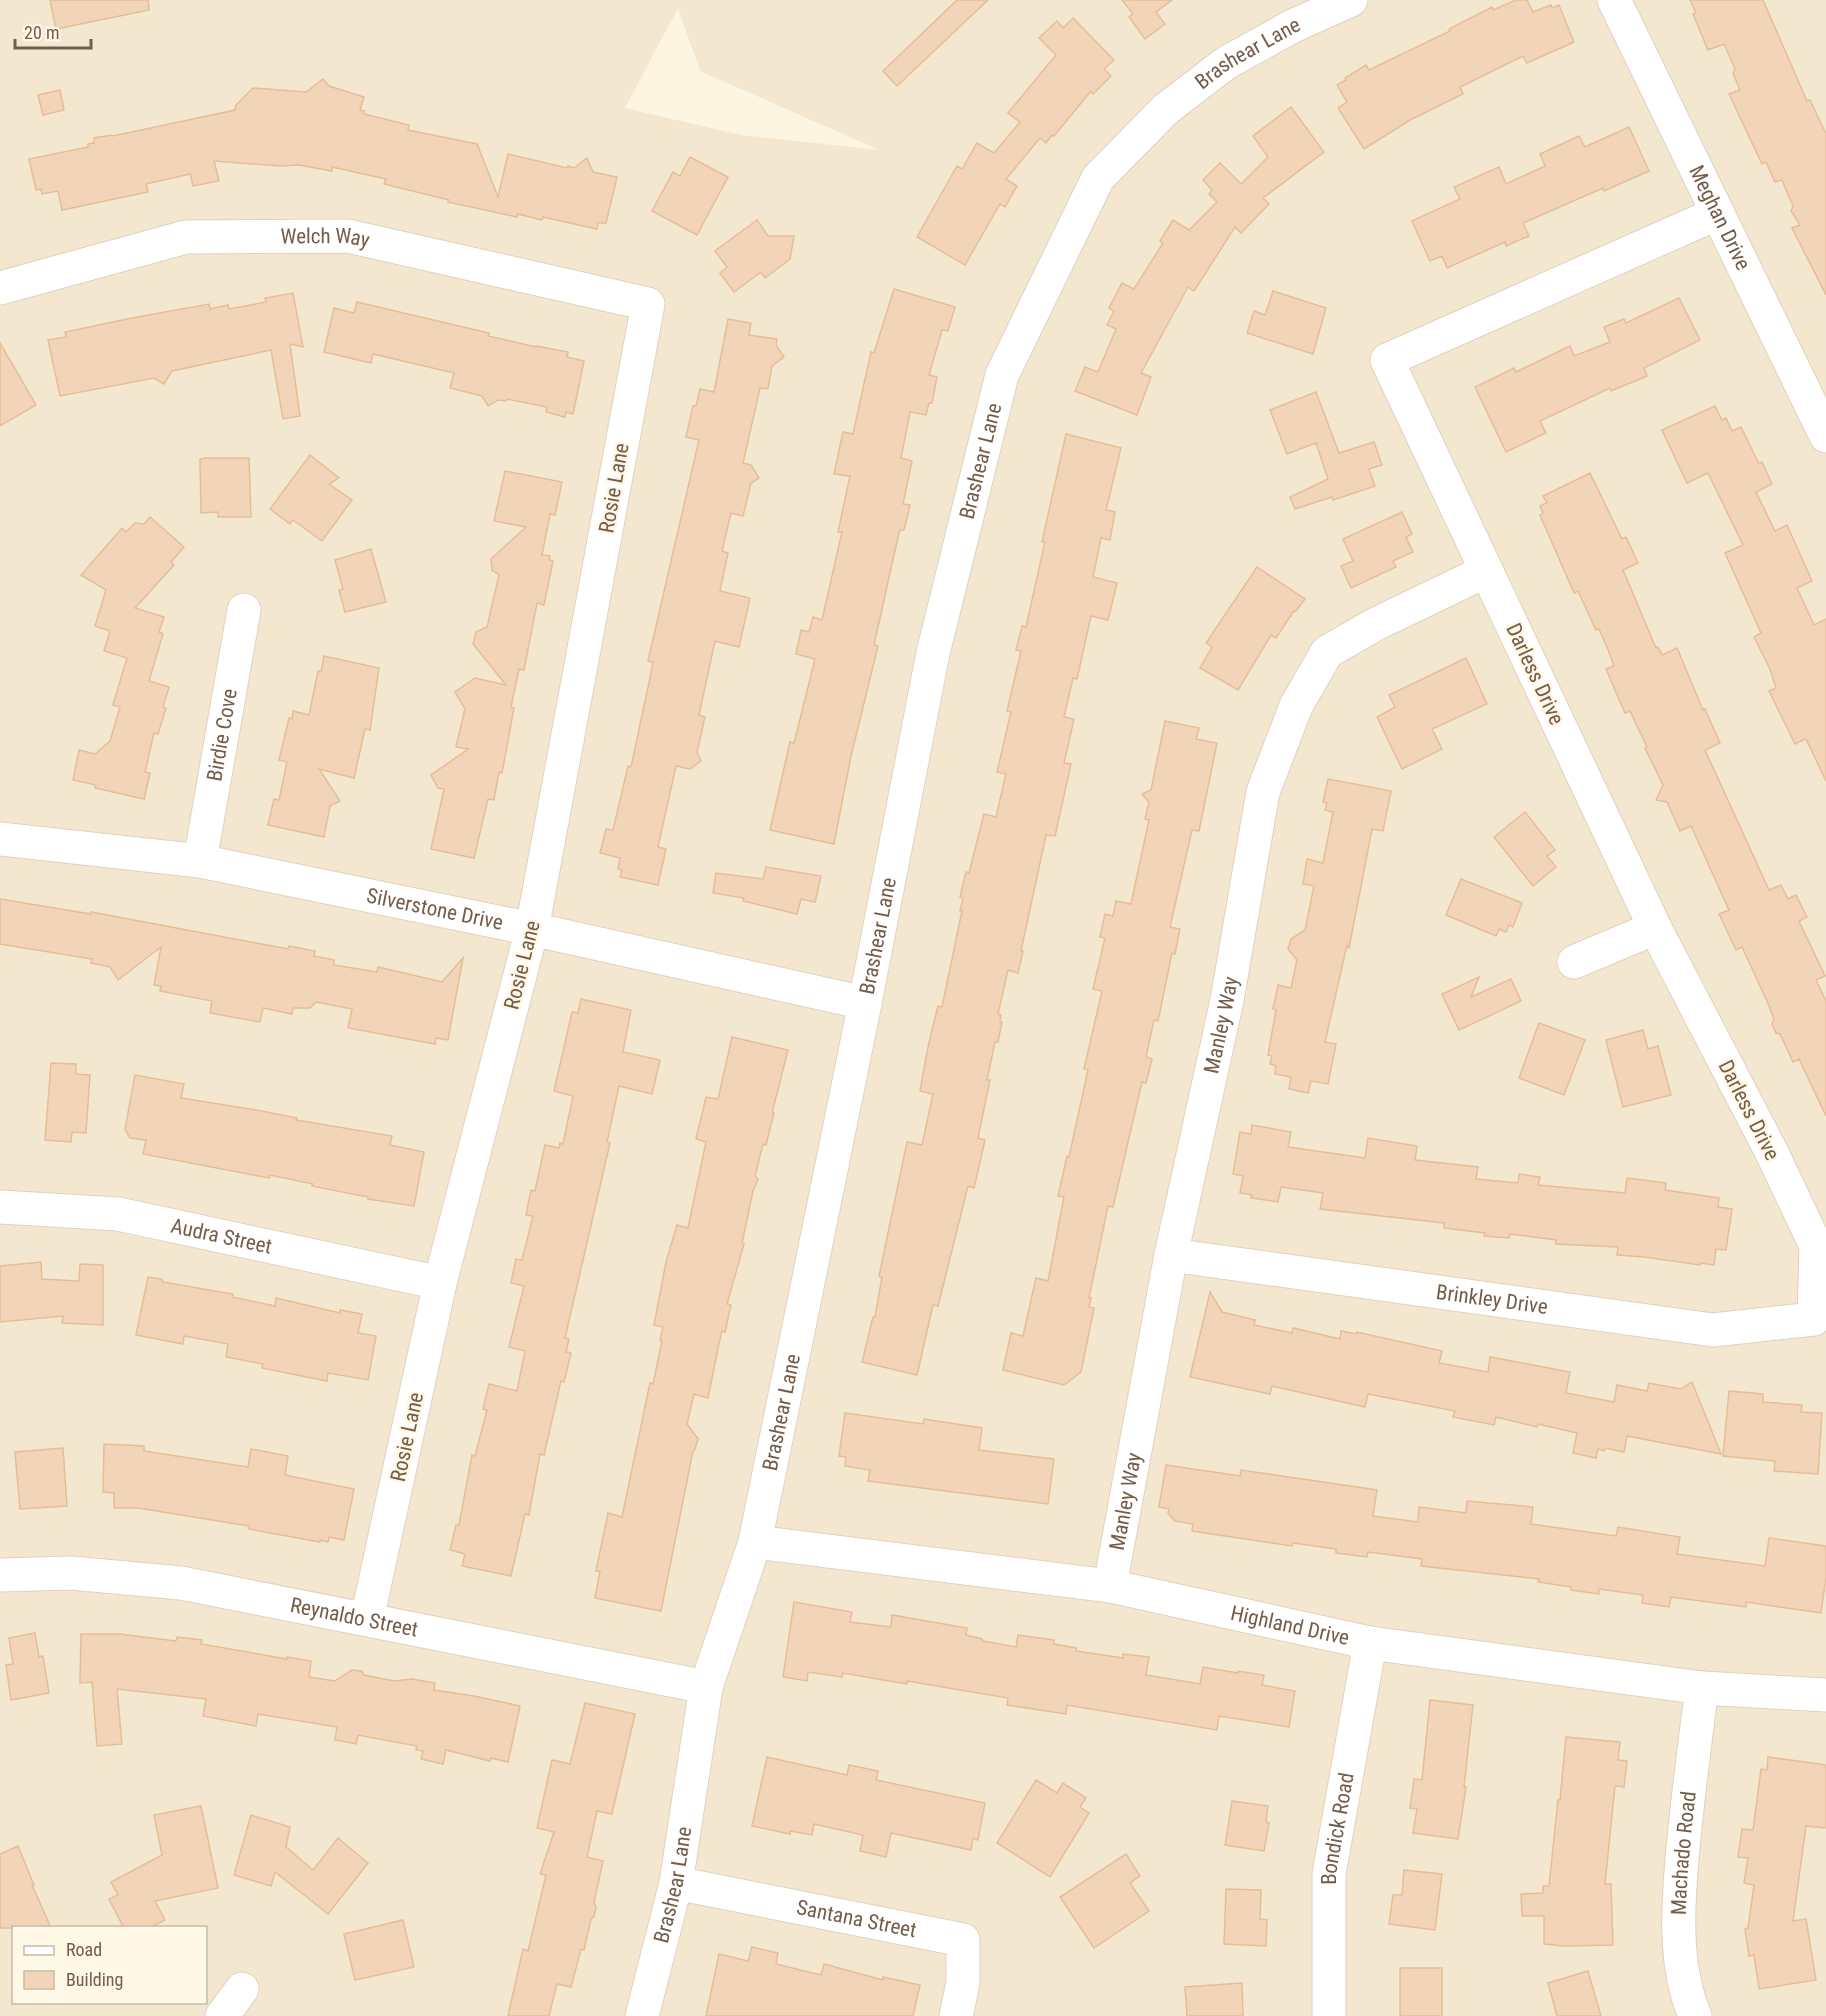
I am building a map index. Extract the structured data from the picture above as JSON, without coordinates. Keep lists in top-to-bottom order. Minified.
{"streets":{"street":["Brashear Lane","Meghan Drive","Welch Way","Rosie Lane","Darless Drive","Birdie Cove","Silverstone Drive","Manley Way","Audra Street","Brinkley Drive","Reynaldo Street","Highland Drive","Bondick Road","Machado Road","Santana Street"]},"crossings":[["Brashear Lane","Silverstone Drive"],["Brashear Lane","Reynaldo Street"],["Brashear Lane","Highland Drive"],["Brashear Lane","Santana Street"],["Meghan Drive","Darless Drive"],["Welch Way","Rosie Lane"],["Rosie Lane","Silverstone Drive"],["Rosie Lane","Audra Street"],["Rosie Lane","Reynaldo Street"],["Darless Drive","Manley Way"],["Darless Drive","Brinkley Drive"],["Birdie Cove","Silverstone Drive"],["Manley Way","Brinkley Drive"],["Manley Way","Highland Drive"],["Highland Drive","Bondick Road"],["Highland Drive","Machado Road"]],"legend":["Road","Building"],"scale_bar":"20 m"}
